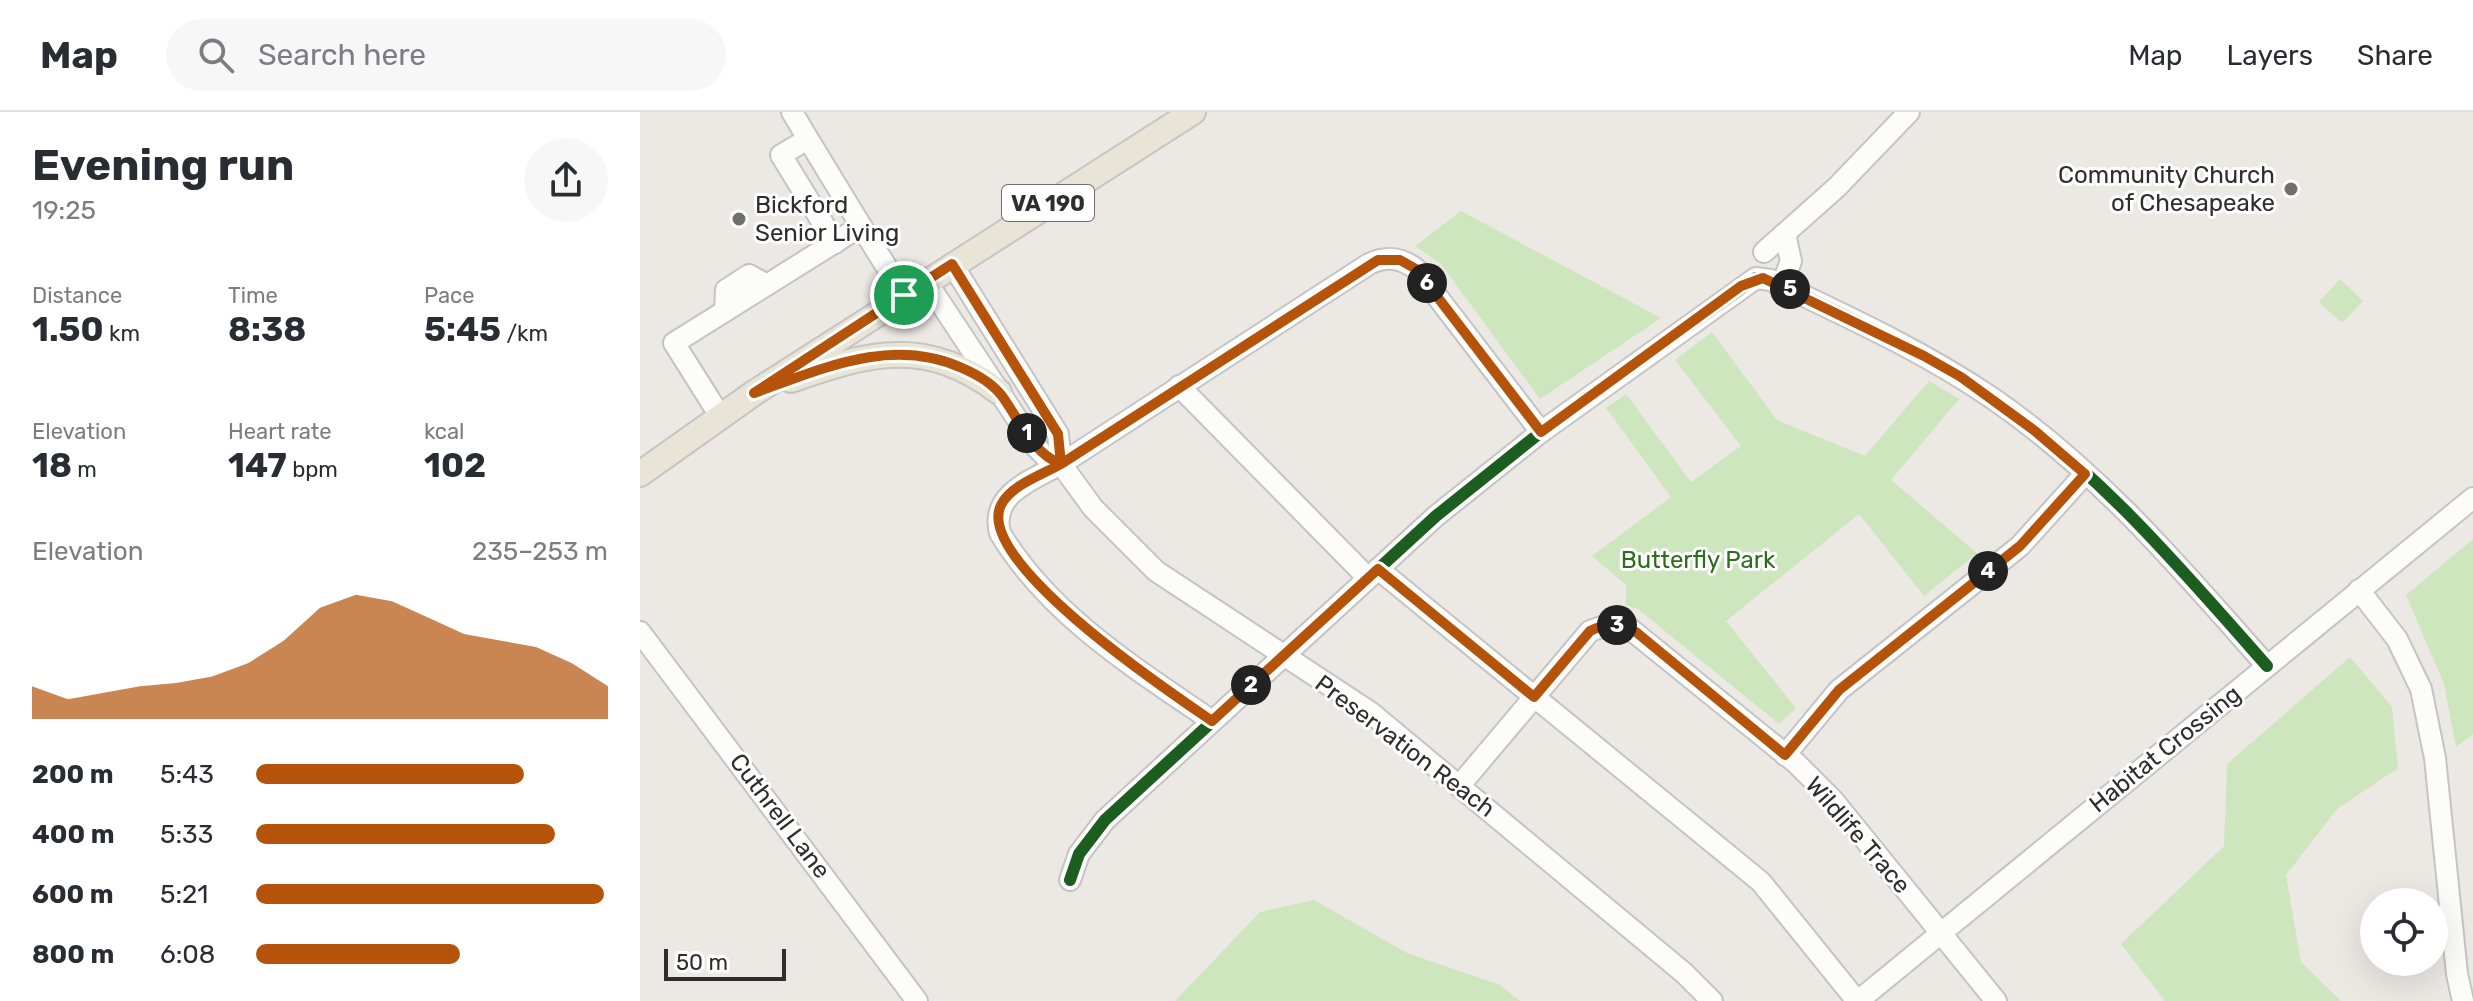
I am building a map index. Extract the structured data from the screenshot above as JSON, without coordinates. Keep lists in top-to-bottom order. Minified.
{"streets":{"main road":["VA 190"],"street":["Preservation Reach","Habitat Crossing","Cuthrell Lane","Wildlife Trace"]},"crossings":[["VA 190","Preservation Reach"],["Preservation Reach","Wildlife Trace"],["Habitat Crossing","Wildlife Trace"]],"parks":["Butterfly Park"],"places":["Community Church of Chesapeake","Bickford Senior Living"],"scale_bar":"50 m","page":{"header":"Map","search":"Search here","nav":["Map","Layers","Share"],"heading":["Evening run","19:25"],"stats":[["Distance","1.50 km"],["Time","8:38"],["Pace","5:45 /km"],["Elevation","18 m"],["Heart rate","147 bpm"],["kcal","102"]],"pins":["6","5","1","4","3","2"],"chart":["Elevation","235–253 m"],"list":[{"name":"200 m","note":"5:43"},{"name":"400 m","note":"5:33"},{"name":"600 m","note":"5:21"},{"name":"800 m","note":"6:08"}],"scale":"50 m"}}
